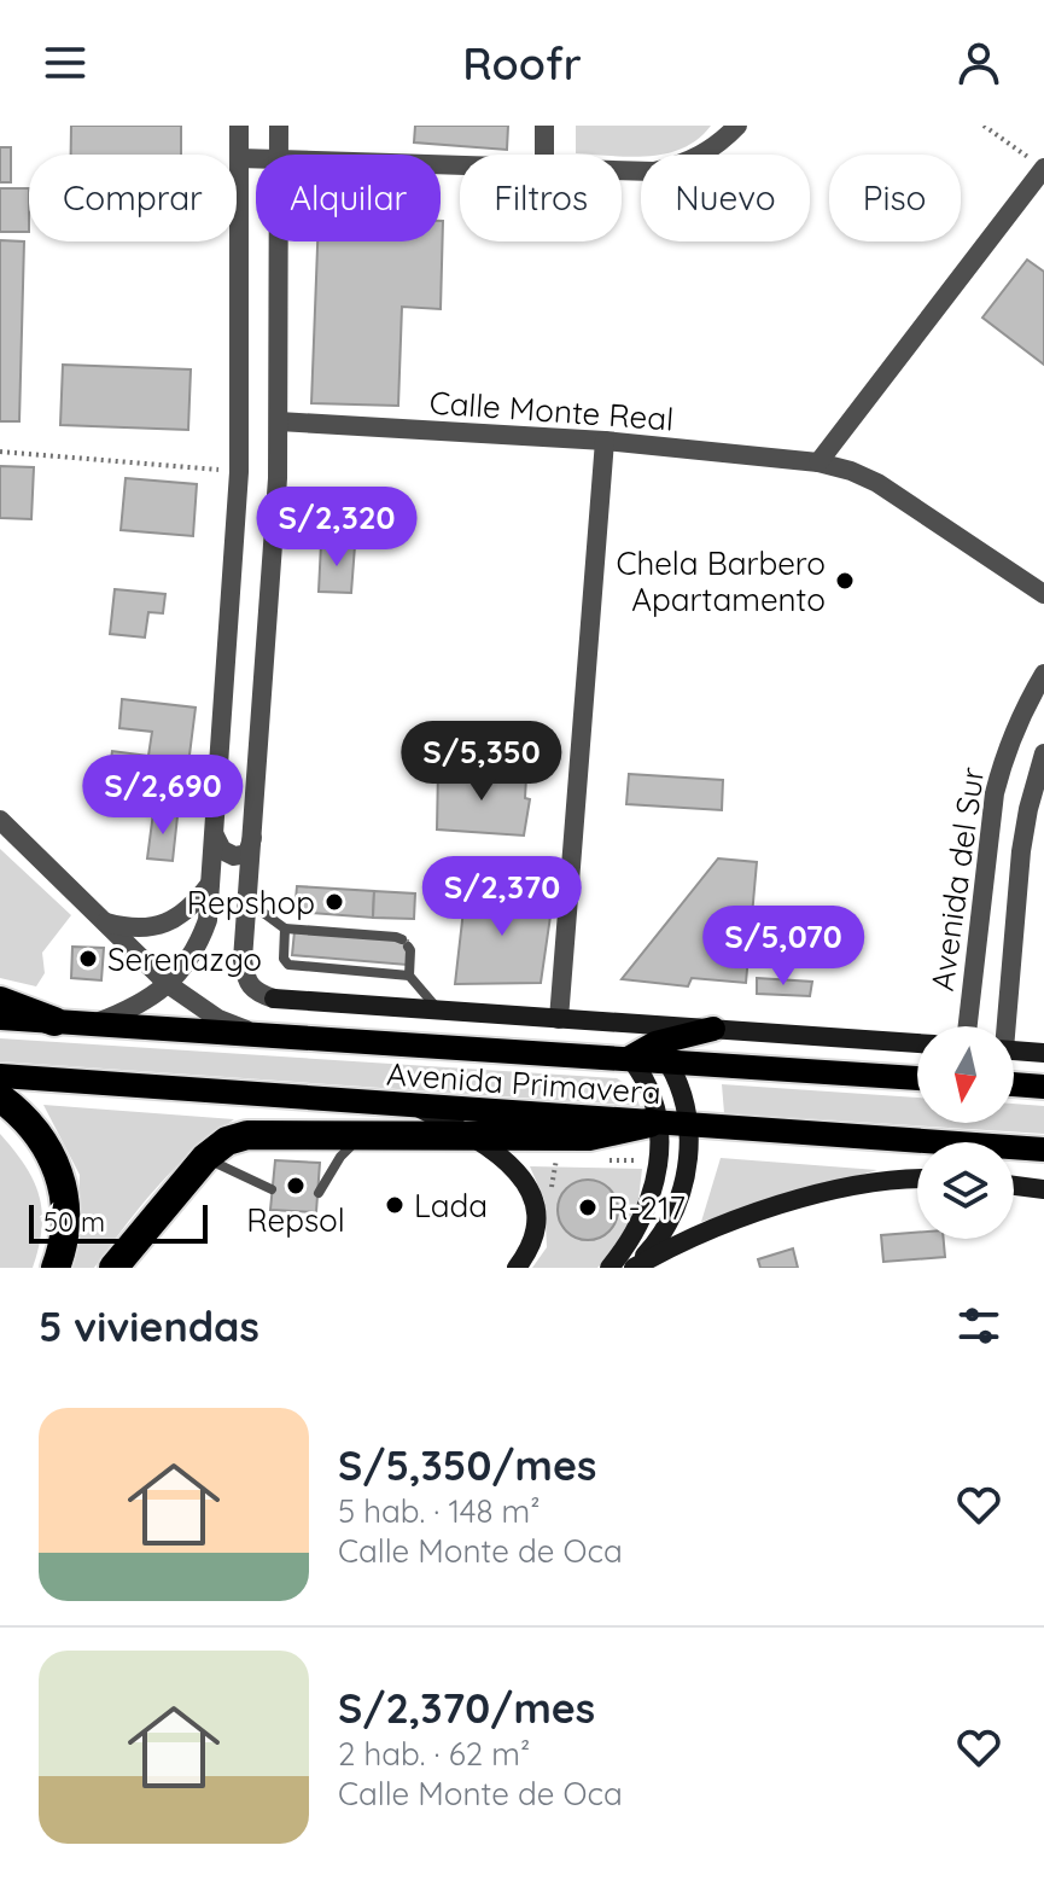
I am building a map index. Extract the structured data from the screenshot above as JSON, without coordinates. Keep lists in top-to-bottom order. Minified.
{"streets":{"main road":["Avenida Primavera"],"street":["Calle Monte Real","Avenida del Sur"]},"places":["Chela Barbero Apartamento","Repshop","Serenazgo","Repsol","Lada","R-217"],"scale_bar":"50 m","north":"bottom","page":{"header":"Roofr","chip":["Comprar","Alquilar","Filtros","Nuevo","Piso"],"price":["S/2,320","S/5,350","S/2,690","S/2,370","S/5,070"],"scale":"50 m","heading":"5 viviendas","list":[{"name":"S/5,350/mes","note":"5 hab. · 148 m² · Calle Monte de Oca"},{"name":"S/2,370/mes","note":"2 hab. · 62 m² · Calle Monte de Oca"}]}}
